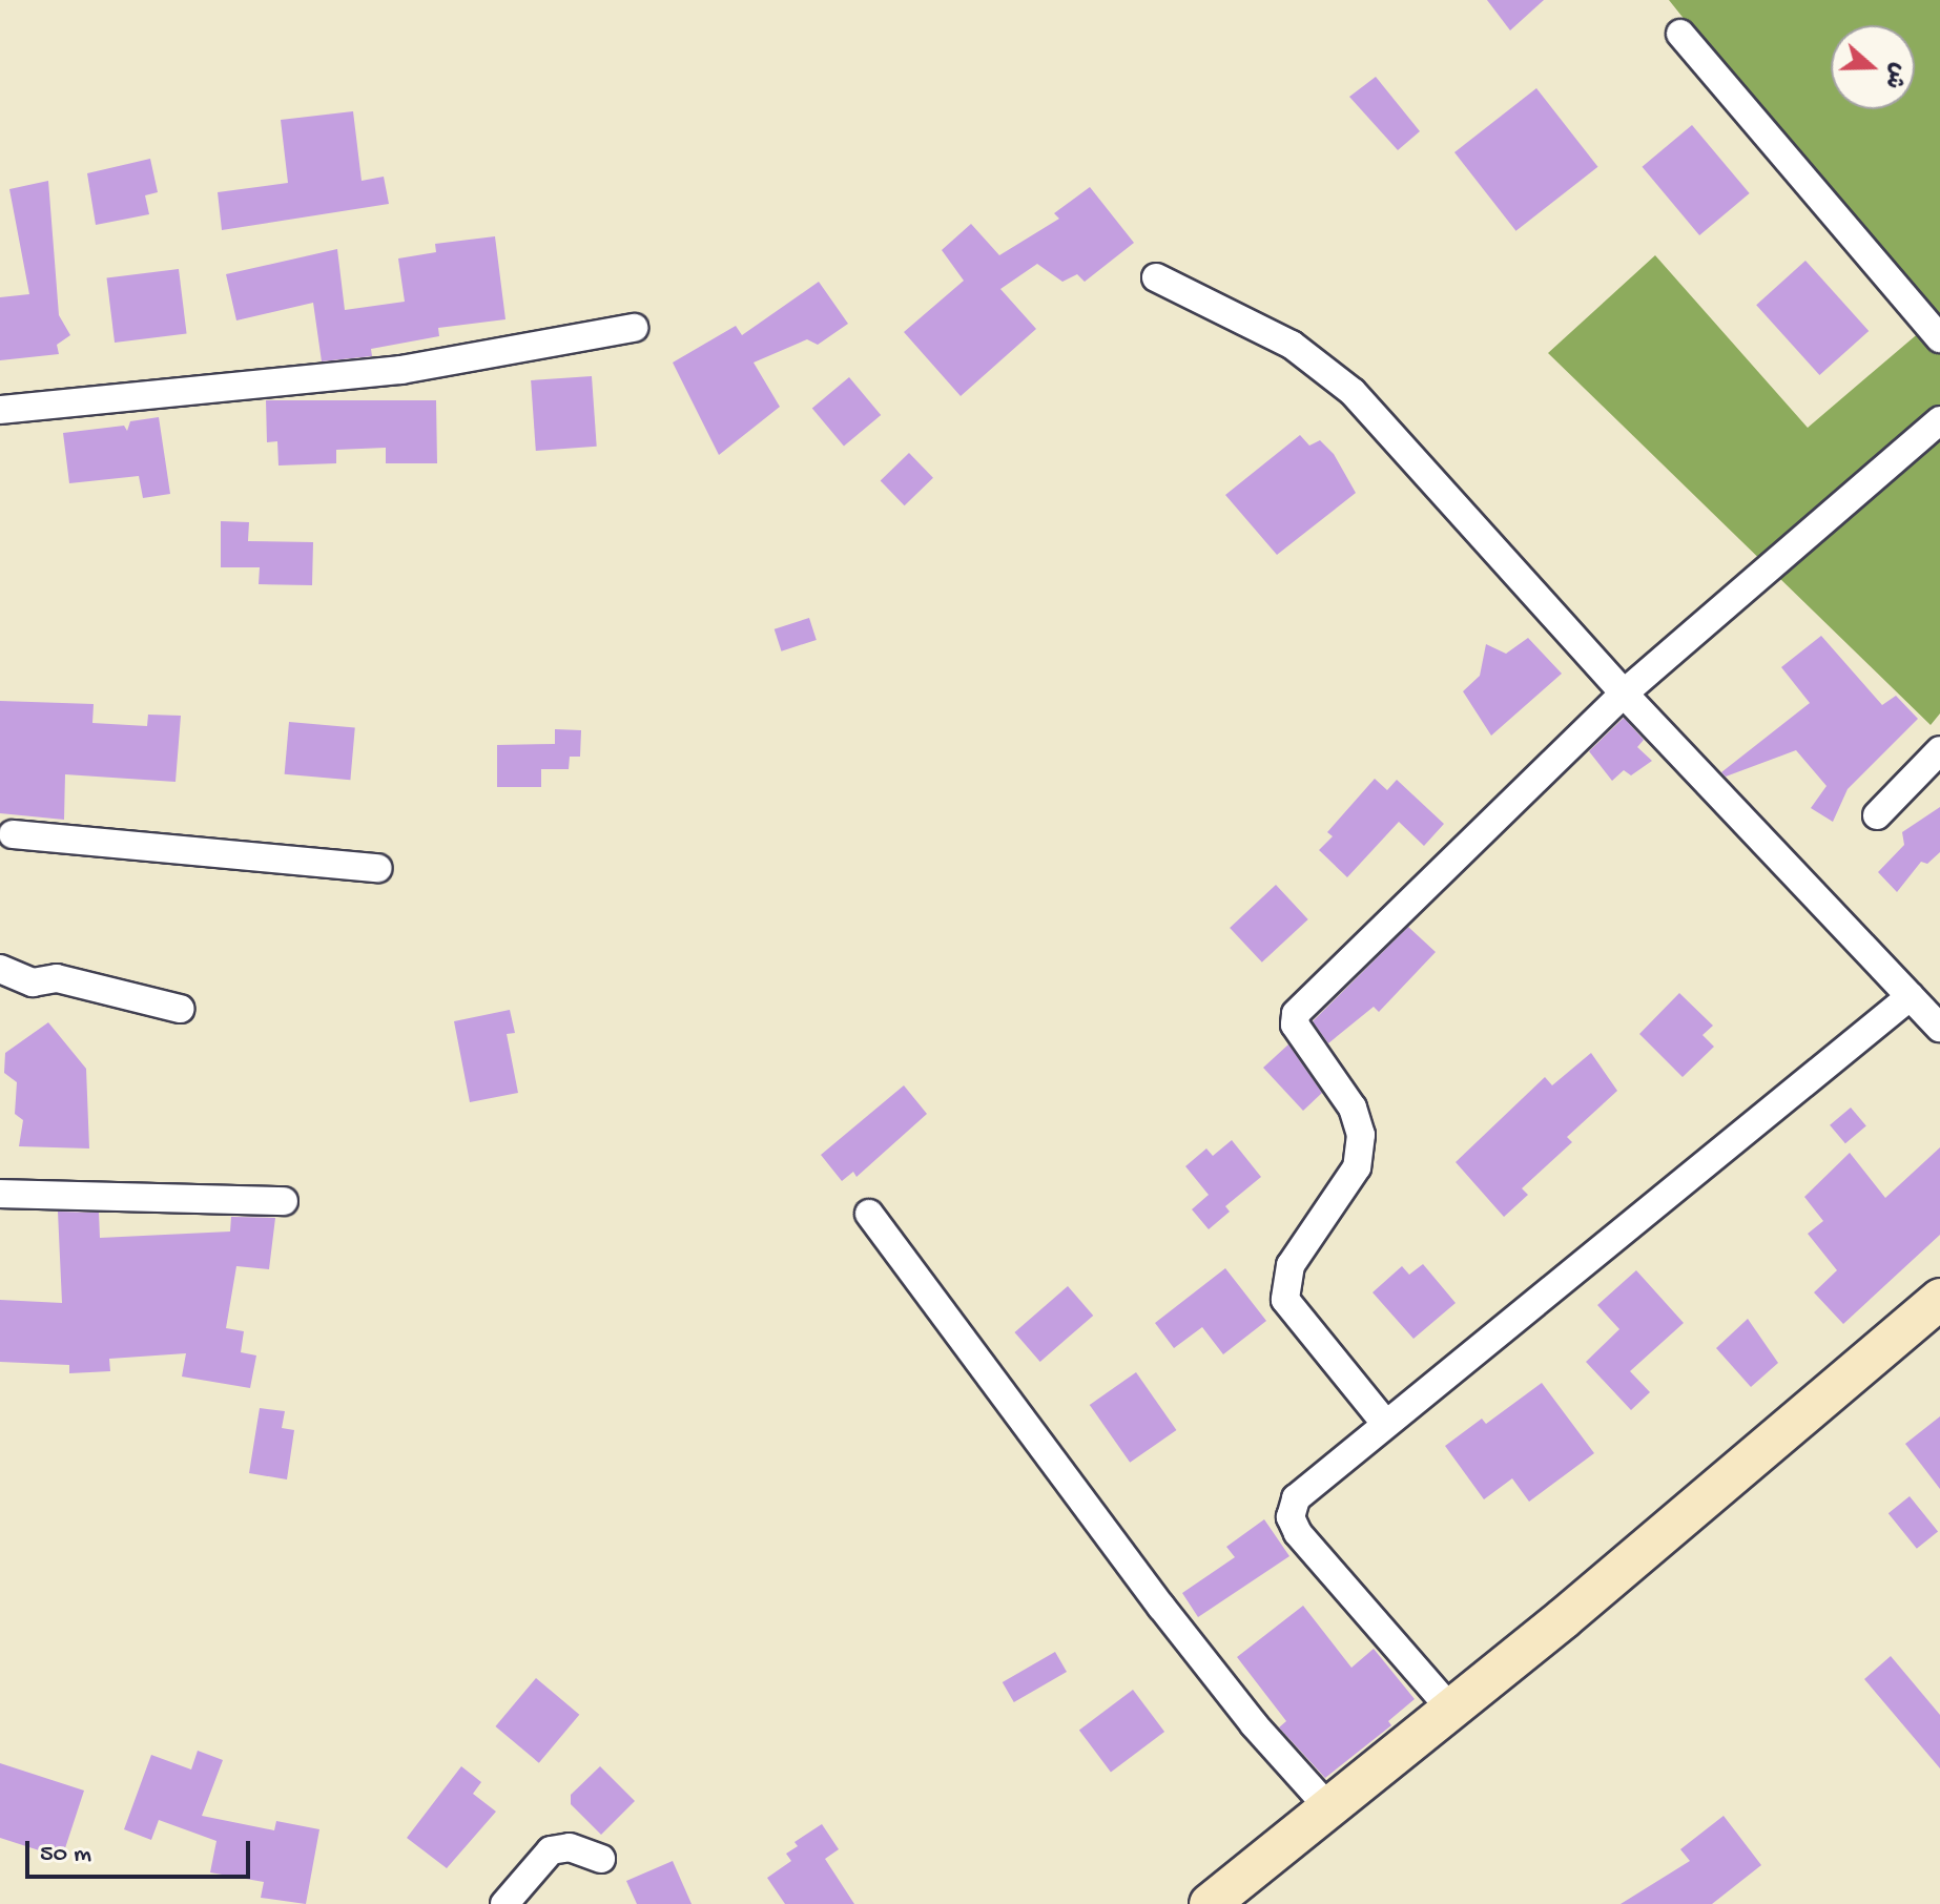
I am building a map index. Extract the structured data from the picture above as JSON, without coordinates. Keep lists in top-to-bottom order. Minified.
{"scale_bar":"50 m","north":"right"}
